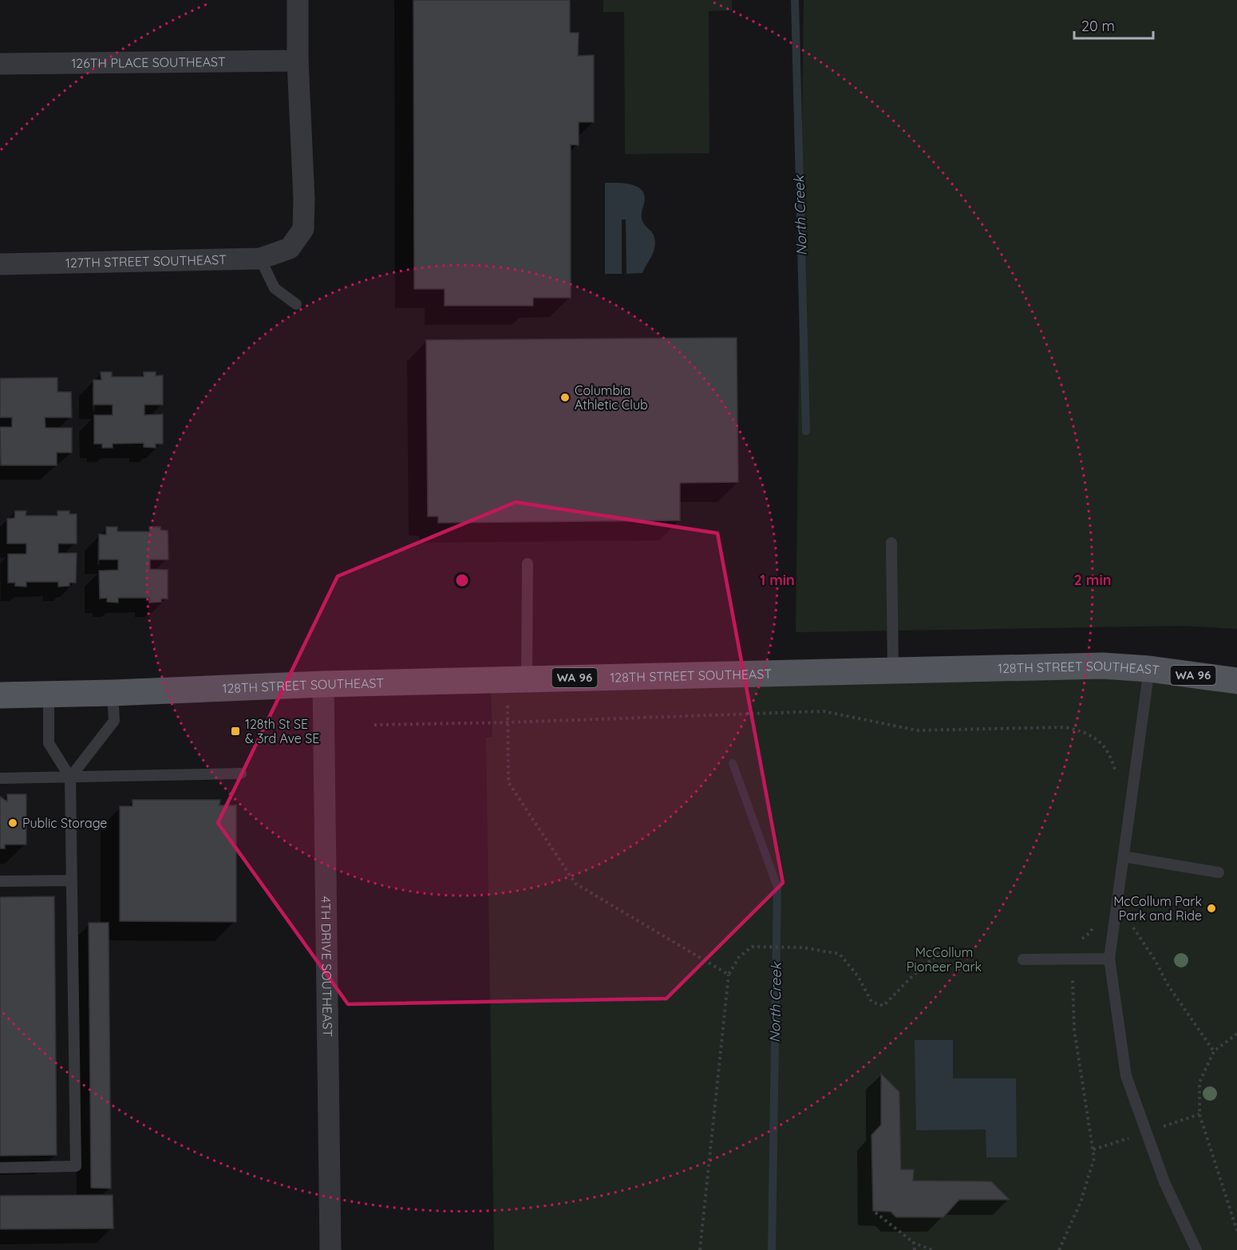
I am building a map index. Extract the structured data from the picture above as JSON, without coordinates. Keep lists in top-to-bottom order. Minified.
{"streets":{"main road":["128TH STREET SOUTHEAST","WA 96"],"street":["126TH PLACE SOUTHEAST","127TH STREET SOUTHEAST","4TH DRIVE SOUTHEAST"]},"crossings":[["126TH PLACE SOUTHEAST","127TH STREET SOUTHEAST"],["128TH STREET SOUTHEAST","4TH DRIVE SOUTHEAST"]],"water":["North Creek"],"parks":["McCollum Pioneer Park"],"places":{"other":["Columbia Athletic Club","Public Storage","McCollum Park Park and Ride"],"transit":["128th St SE & 3rd Ave SE"]},"scale_bar":"20 m","rings":["1 min","2 min"]}
